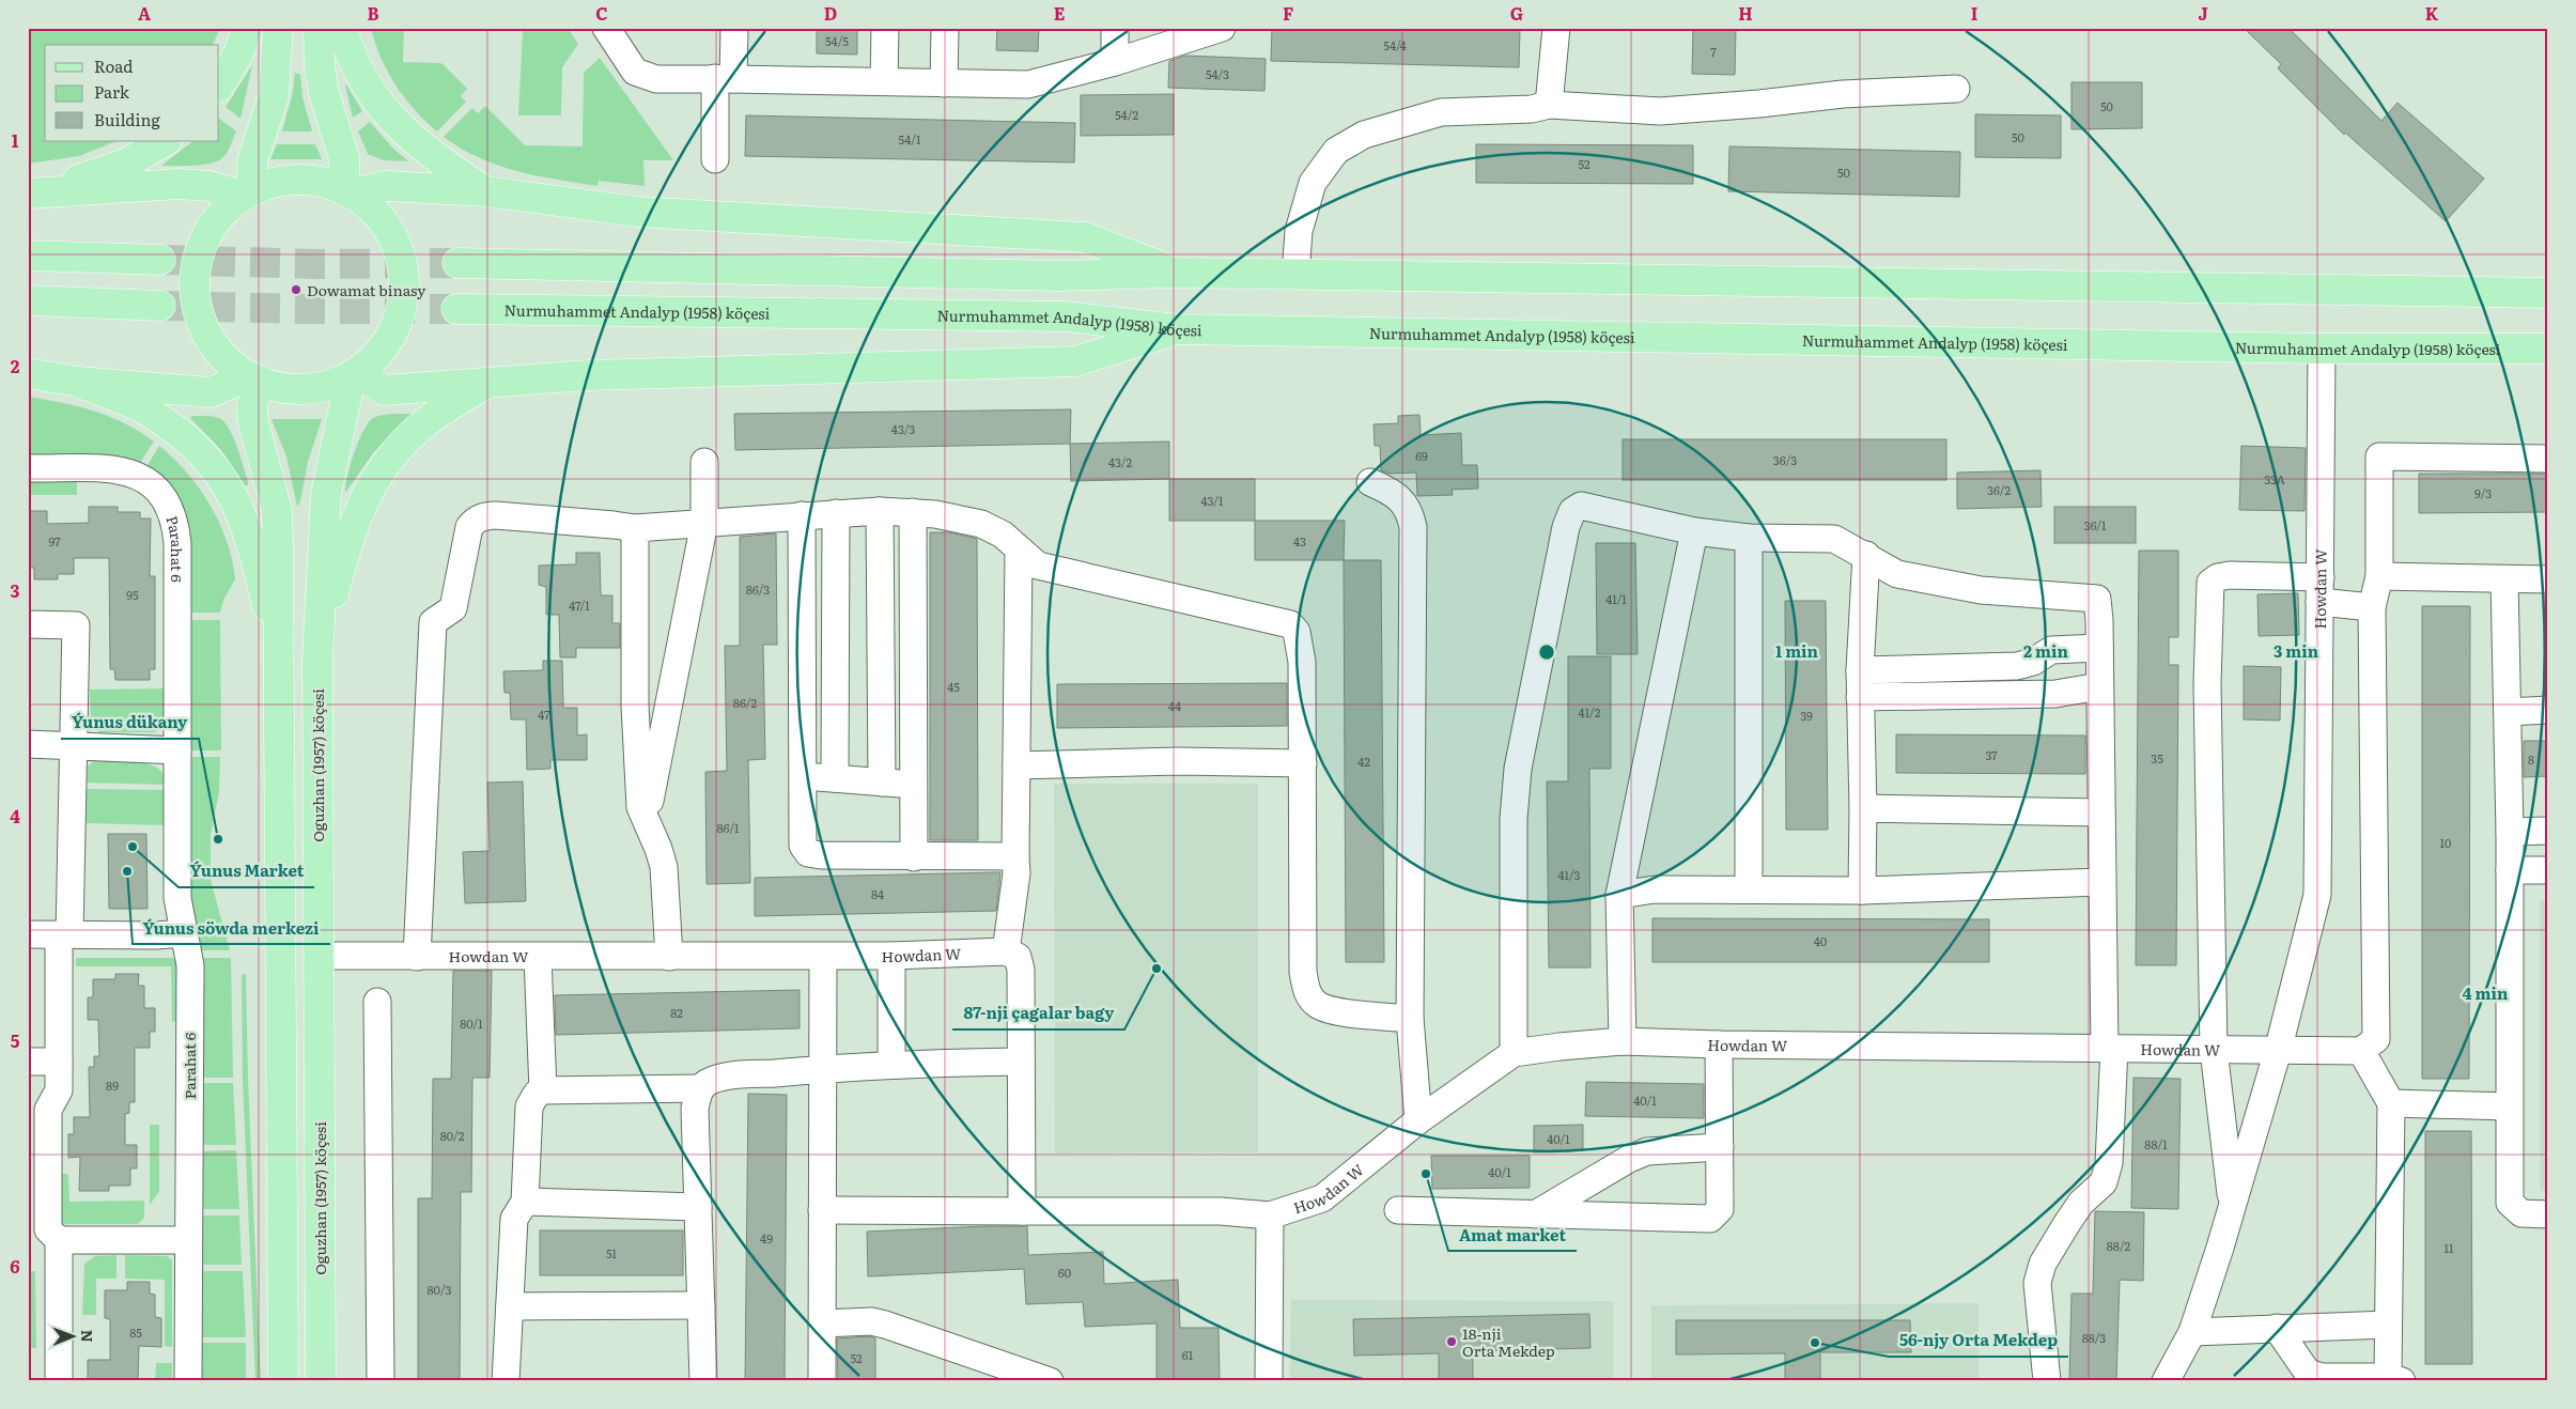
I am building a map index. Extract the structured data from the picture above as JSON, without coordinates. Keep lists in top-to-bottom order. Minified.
{"streets":{"main road":["Nurmuhammet Andalyp (1958) köçesi","Oguzhan (1957) köçesi"],"street":["Parahat 6","Howdan W"]},"crossings":[["Nurmuhammet Andalyp (1958) köçesi","Howdan W"],["Howdan W","Oguzhan (1957) köçesi"]],"places":["Dowamat binasy","Ýunus dükany","Ýunus Market","Ýunus söwda merkezi","87-nji çagalar bagy","Amat market","18-nji Orta Mekdep","56-njy Orta Mekdep"],"house_numbers":["54/5","54/4","7","54/3","50","54/2","50","54/1","52","50","43/3","69","36/3","43/2","33A","36/2","9/3","43/1","36/1","97","43","86/3","95","41/1","47/1","45","86/2","44","41/2","47","39","37","35","8","42","86/1","10","41/3","84","40","82","80/1","89","40/1","80/2","40/1","88/1","40/1","49","88/2","11","51","60","80/3","85","88/3","61","52"],"legend":["Road","Park","Building"],"north":"right","grid":{"columns":["A","B","C","D","E","F","G","H","I","J","K"],"rows":["1","2","3","4","5","6"]},"rings":["1 min","2 min","3 min","4 min"]}
